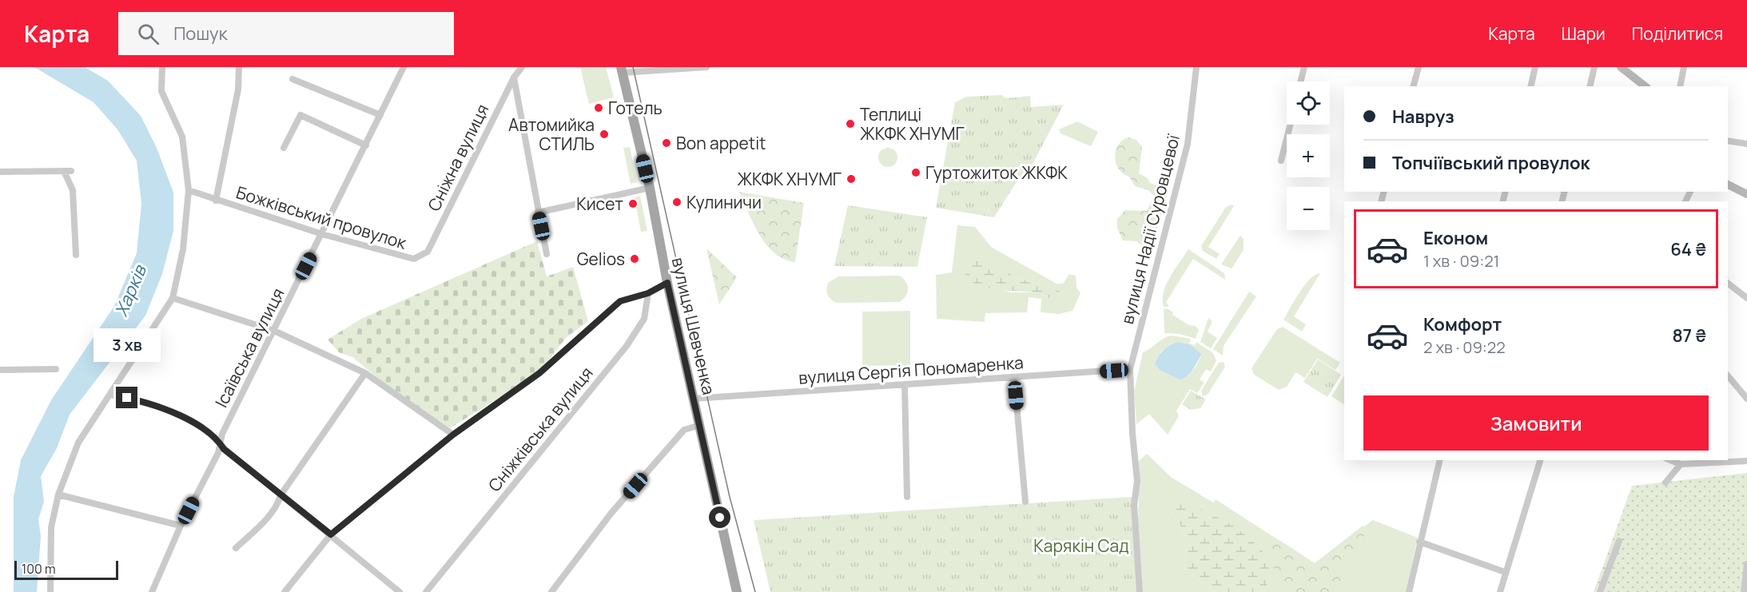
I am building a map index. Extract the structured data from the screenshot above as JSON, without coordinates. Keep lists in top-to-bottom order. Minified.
{"streets":{"main road":["вулиця Шевченка"],"street":["Сніжна вулиця","Божківський провулок","вулиця Надії Суровцевої","Ісаївська вулиця","вулиця Сергія Пономаренка","Сніжківська вулиця"]},"crossings":[["Сніжна вулиця","Божківський провулок"],["Божківський провулок","Ісаївська вулиця"],["вулиця Надії Суровцевої","вулиця Сергія Пономаренка"],["вулиця Шевченка","вулиця Сергія Пономаренка"]],"water":["Харків"],"parks":["Карякін Сад"],"places":["Готель","Теплиці ЖКФК ХНУМГ","Автомийка СТИЛЬ","Bon appetit","Гуртожиток ЖКФК","ЖКФК ХНУМГ","Кулиничи","Кисет","Gelios"],"scale_bar":"100 m","page":{"header":"Карта","search":"Пошук","nav":["Карта","Шари","Поділитися"],"map_buttons":["+","−"],"banner":["Навруз","Топчіївський провулок"],"list":[{"name":"Економ","note":"1 хв · 09:21","value":"64 ₴"},{"name":"Комфорт","note":"2 хв · 09:22","value":"87 ₴"}],"bubble":"3 хв","buttons":"Замовити","scale":"100 m"}}
